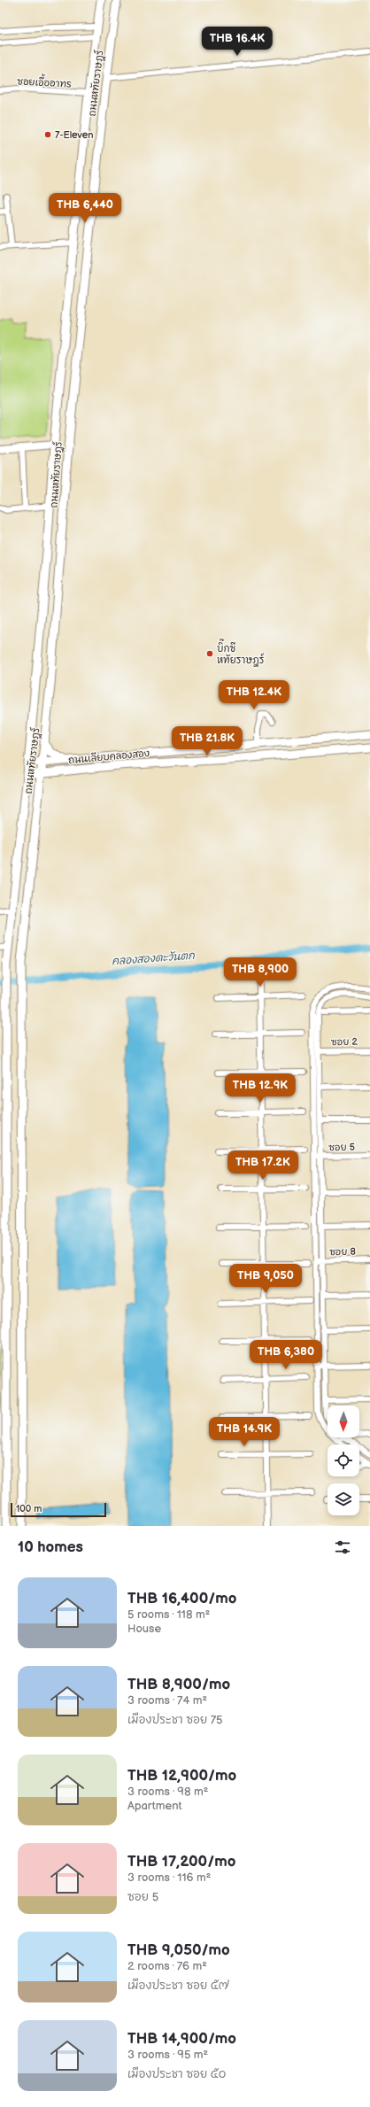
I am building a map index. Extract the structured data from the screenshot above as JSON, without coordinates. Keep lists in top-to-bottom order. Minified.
{"streets":{"main road":["ถนนหทัยราษฎร์","ถนนเลียบคลองสอง"],"street":["ซอยเอื้ออาทร","ซอย 2","ซอย 5","ซอย 8"]},"crossings":[["ซอยเอื้ออาทร","ถนนหทัยราษฎร์"],["ถนนหทัยราษฎร์","ถนนเลียบคลองสอง"]],"water":["คลองสองตะวันตก"],"places":["7-Eleven","บิ๊กซี หทัยราษฎร์"],"scale_bar":"100 m","north":"bottom","page":{"price":["THB 16.4K","THB 6,440","THB 12.4K","THB 21.8K","THB 8,900","THB 12.9K","THB 17.2K","THB 9,050","THB 6,380","THB 14.9K"],"scale":"100 m","heading":"10 homes","list":[{"name":"THB 16,400/mo","note":"5 rooms · 118 m² · House"},{"name":"THB 8,900/mo","note":"3 rooms · 74 m² · เมืองประชา ซอย 75"},{"name":"THB 12,900/mo","note":"3 rooms · 98 m² · Apartment"},{"name":"THB 17,200/mo","note":"3 rooms · 116 m² · ซอย 5"},{"name":"THB 9,050/mo","note":"2 rooms · 76 m² · เมืองประชา ซอย ๕๗"},{"name":"THB 14,900/mo","note":"3 rooms · 95 m² · เมืองประชา ซอย ๕๐"}]}}
